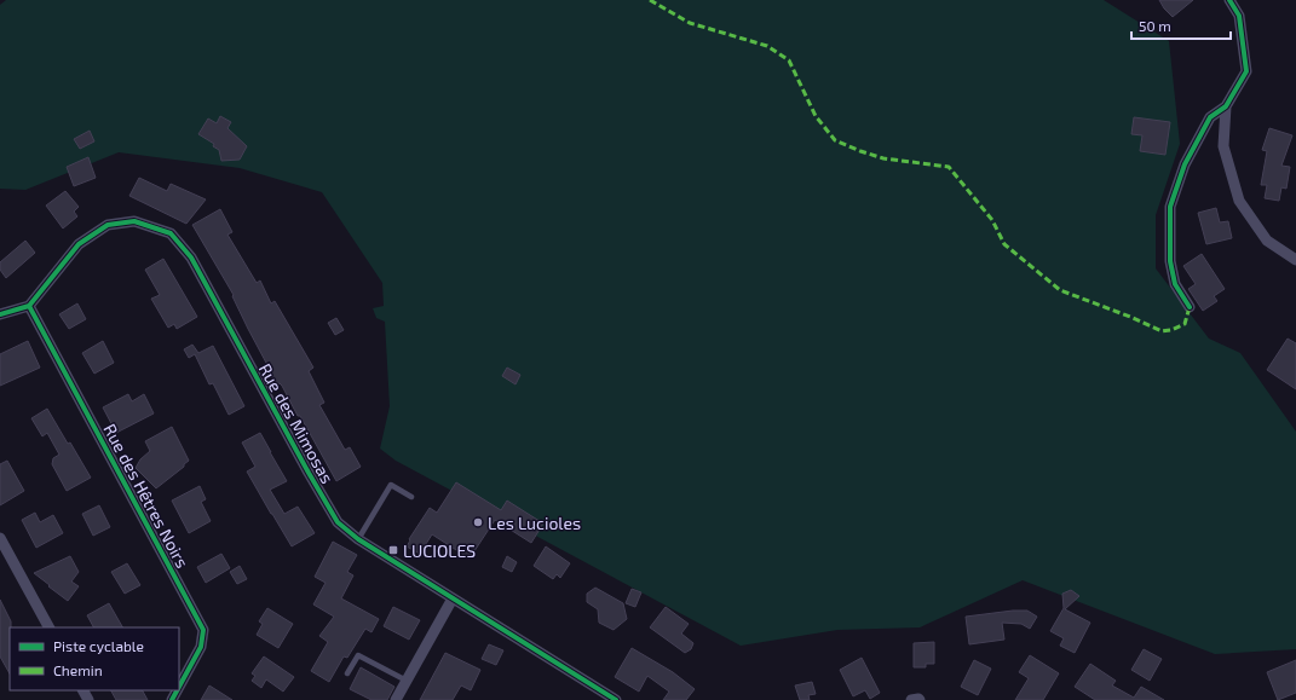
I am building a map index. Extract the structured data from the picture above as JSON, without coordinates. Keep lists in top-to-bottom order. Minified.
{"streets":{"street":["Rue des Mimosas","Rue des Hêtres Noirs"]},"crossings":[["Rue des Mimosas","Rue des Hêtres Noirs"]],"places":{"other":["Les Lucioles"],"transit":["LUCIOLES"]},"legend":["Piste cyclable","Chemin"],"scale_bar":"50 m"}
